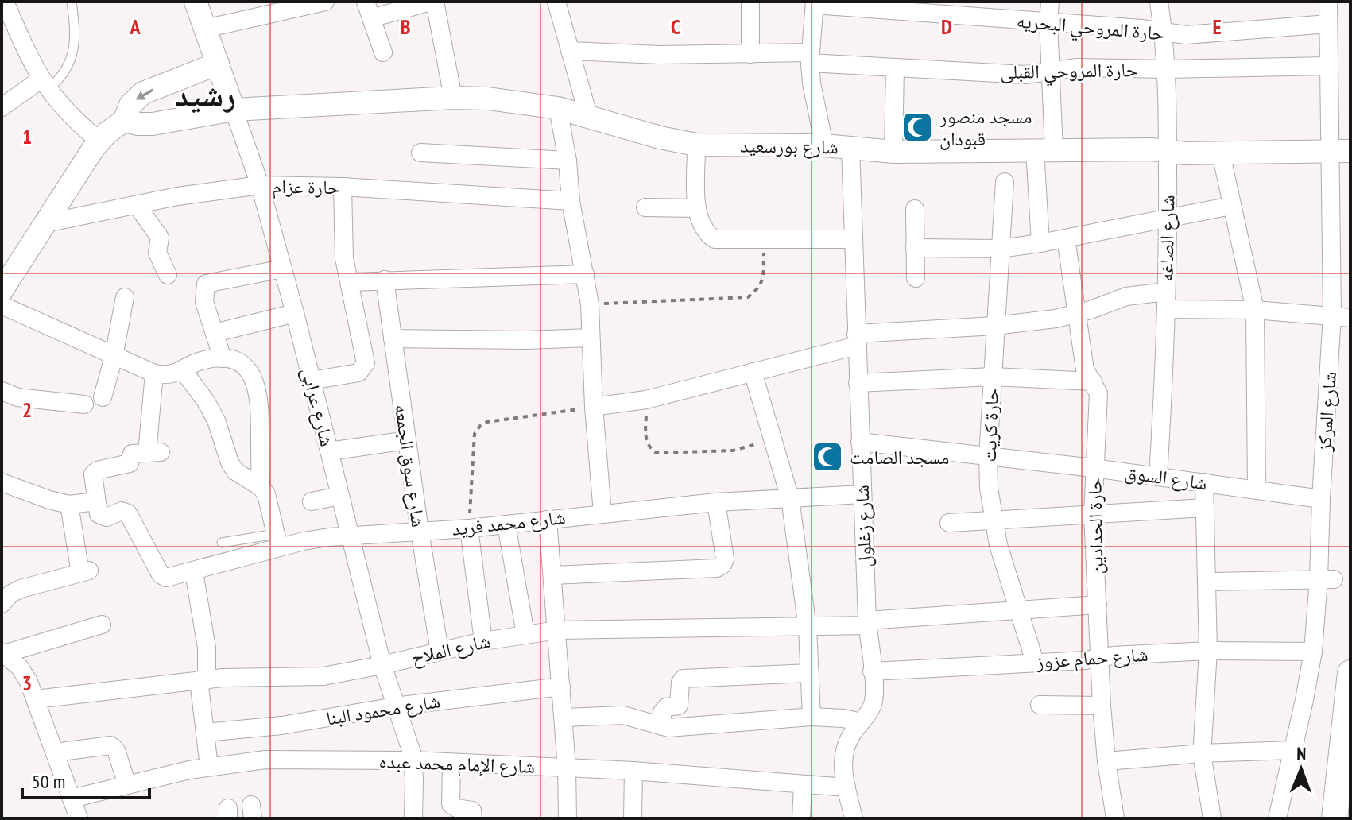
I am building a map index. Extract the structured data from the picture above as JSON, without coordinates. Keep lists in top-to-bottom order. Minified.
{"streets":{"street":["حارة المروحي البحريه","حارة المروحي القبلى","شارع بورسعيد","حارة عزام","شارع الصاغه","شارع عرابى","شارع المركز","حارة كريت","شارع سوق الجمعه","شارع السوق","شارع محمد فريد","شارع زغلول","حارة الحدادين","شارع الملاح","شارع حمام عزوز","شارع محمود البنا","شارع الإمام محمد عبده"]},"crossings":[["حارة المروحي البحريه","شارع الصاغه"],["حارة المروحي البحريه","شارع المركز"],["حارة المروحي القبلى","شارع الصاغه"],["حارة المروحي القبلى","شارع المركز"],["شارع بورسعيد","شارع الصاغه"],["شارع بورسعيد","شارع عرابى"],["شارع بورسعيد","شارع المركز"],["شارع بورسعيد","شارع زغلول"],["حارة عزام","شارع عرابى"],["شارع الصاغه","شارع السوق"],["شارع عرابى","شارع محمد فريد"],["شارع عرابى","شارع الملاح"],["شارع عرابى","شارع محمود البنا"],["شارع عرابى","شارع الإمام محمد عبده"],["شارع المركز","شارع السوق"],["شارع المركز","شارع حمام عزوز"],["حارة كريت","شارع السوق"],["حارة كريت","شارع الملاح"],["حارة كريت","شارع حمام عزوز"],["شارع سوق الجمعه","شارع محمد فريد"],["شارع سوق الجمعه","شارع الملاح"],["شارع السوق","شارع زغلول"],["شارع السوق","حارة الحدادين"],["شارع محمد فريد","شارع زغلول"],["شارع زغلول","شارع الملاح"],["شارع زغلول","شارع حمام عزوز"],["شارع زغلول","شارع الإمام محمد عبده"],["حارة الحدادين","شارع الملاح"],["حارة الحدادين","شارع حمام عزوز"]],"districts":["رشيد"],"places":{"mosque":["مسجد منصور قبودان","مسجد الصامت"]},"scale_bar":"50 m","north":"top","grid":{"columns":["A","B","C","D","E"],"rows":["1","2","3"]}}
